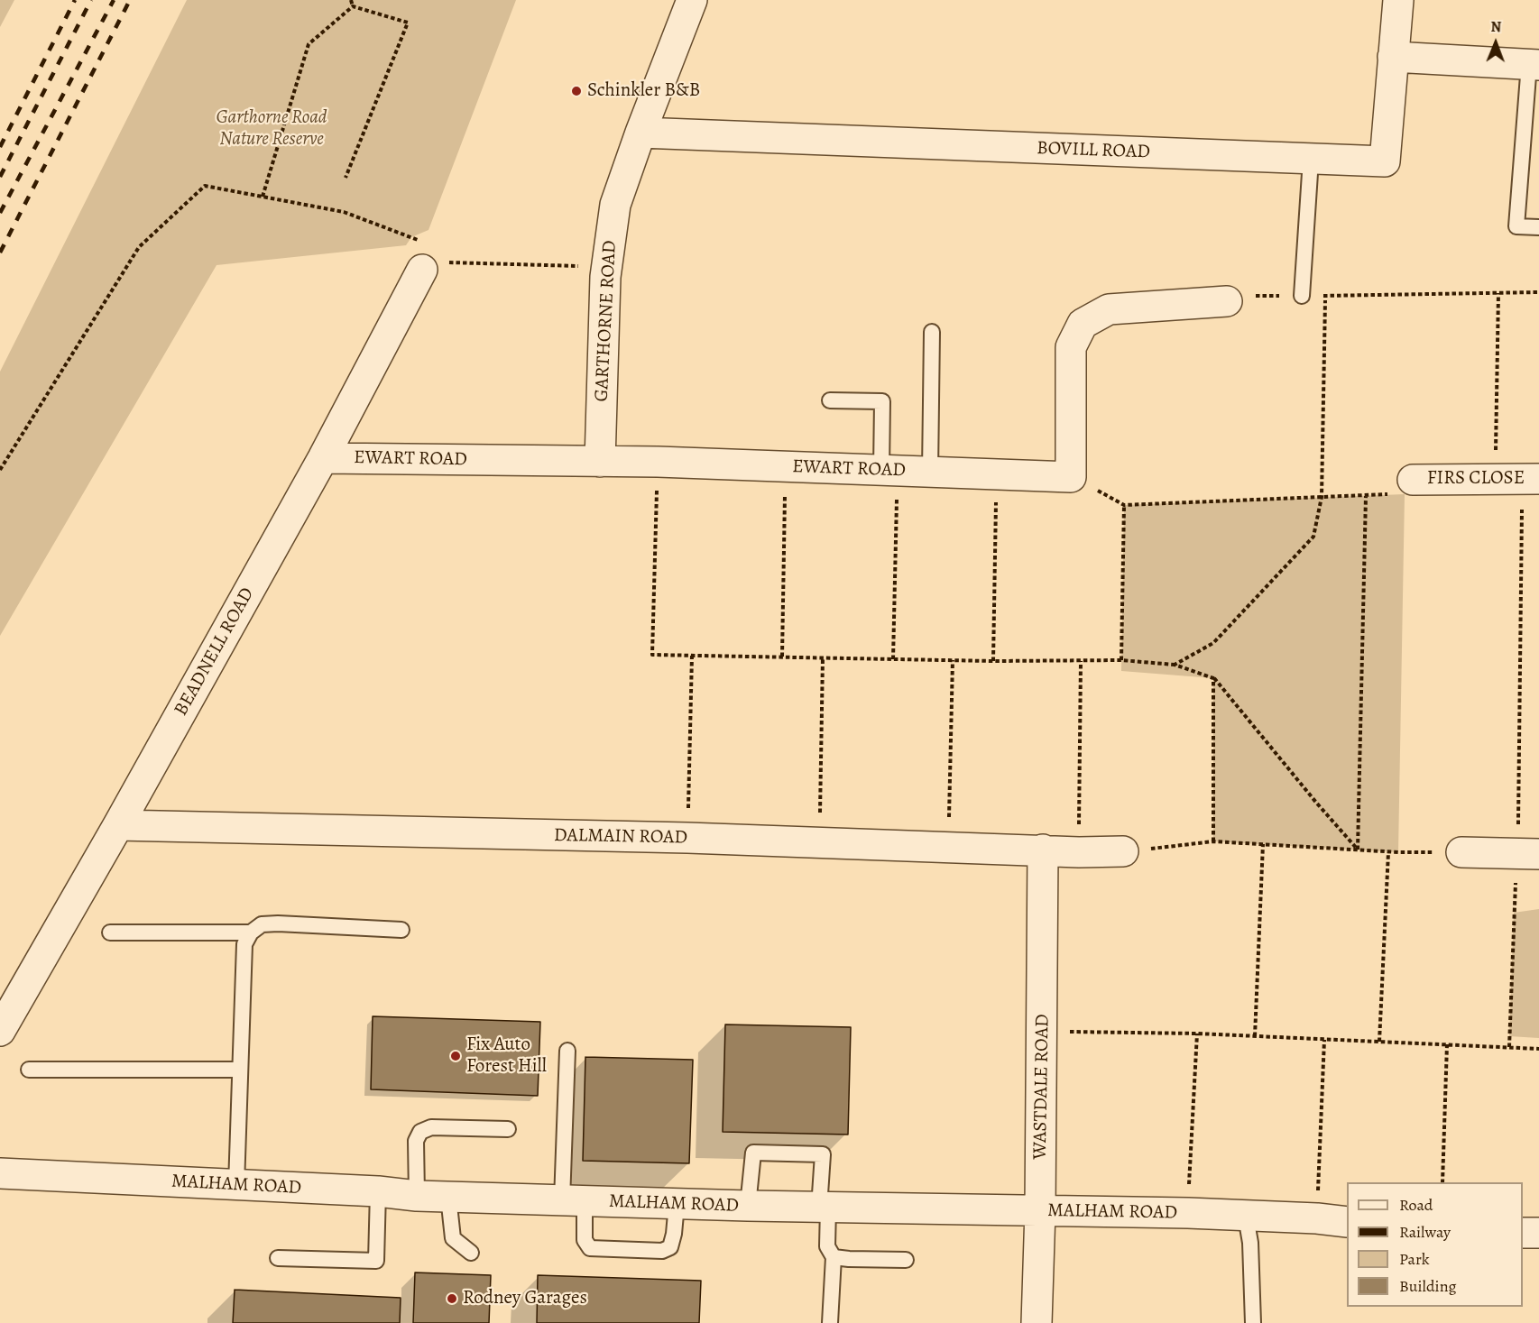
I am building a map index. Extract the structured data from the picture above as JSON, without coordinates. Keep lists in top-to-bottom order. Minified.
{"streets":{"street":["BOVILL ROAD","GARTHORNE ROAD","EWART ROAD","FIRS CLOSE","BEADNELL ROAD","DALMAIN ROAD","WASTDALE ROAD","MALHAM ROAD"]},"crossings":[["BOVILL ROAD","GARTHORNE ROAD"],["GARTHORNE ROAD","EWART ROAD"],["EWART ROAD","BEADNELL ROAD"],["BEADNELL ROAD","DALMAIN ROAD"],["DALMAIN ROAD","WASTDALE ROAD"],["WASTDALE ROAD","MALHAM ROAD"]],"parks":["Garthorne Road Nature Reserve"],"places":["Schinkler B&B","Fix Auto Forest Hill","Rodney Garages"],"legend":["Road","Railway","Park","Building"],"north":"top"}
